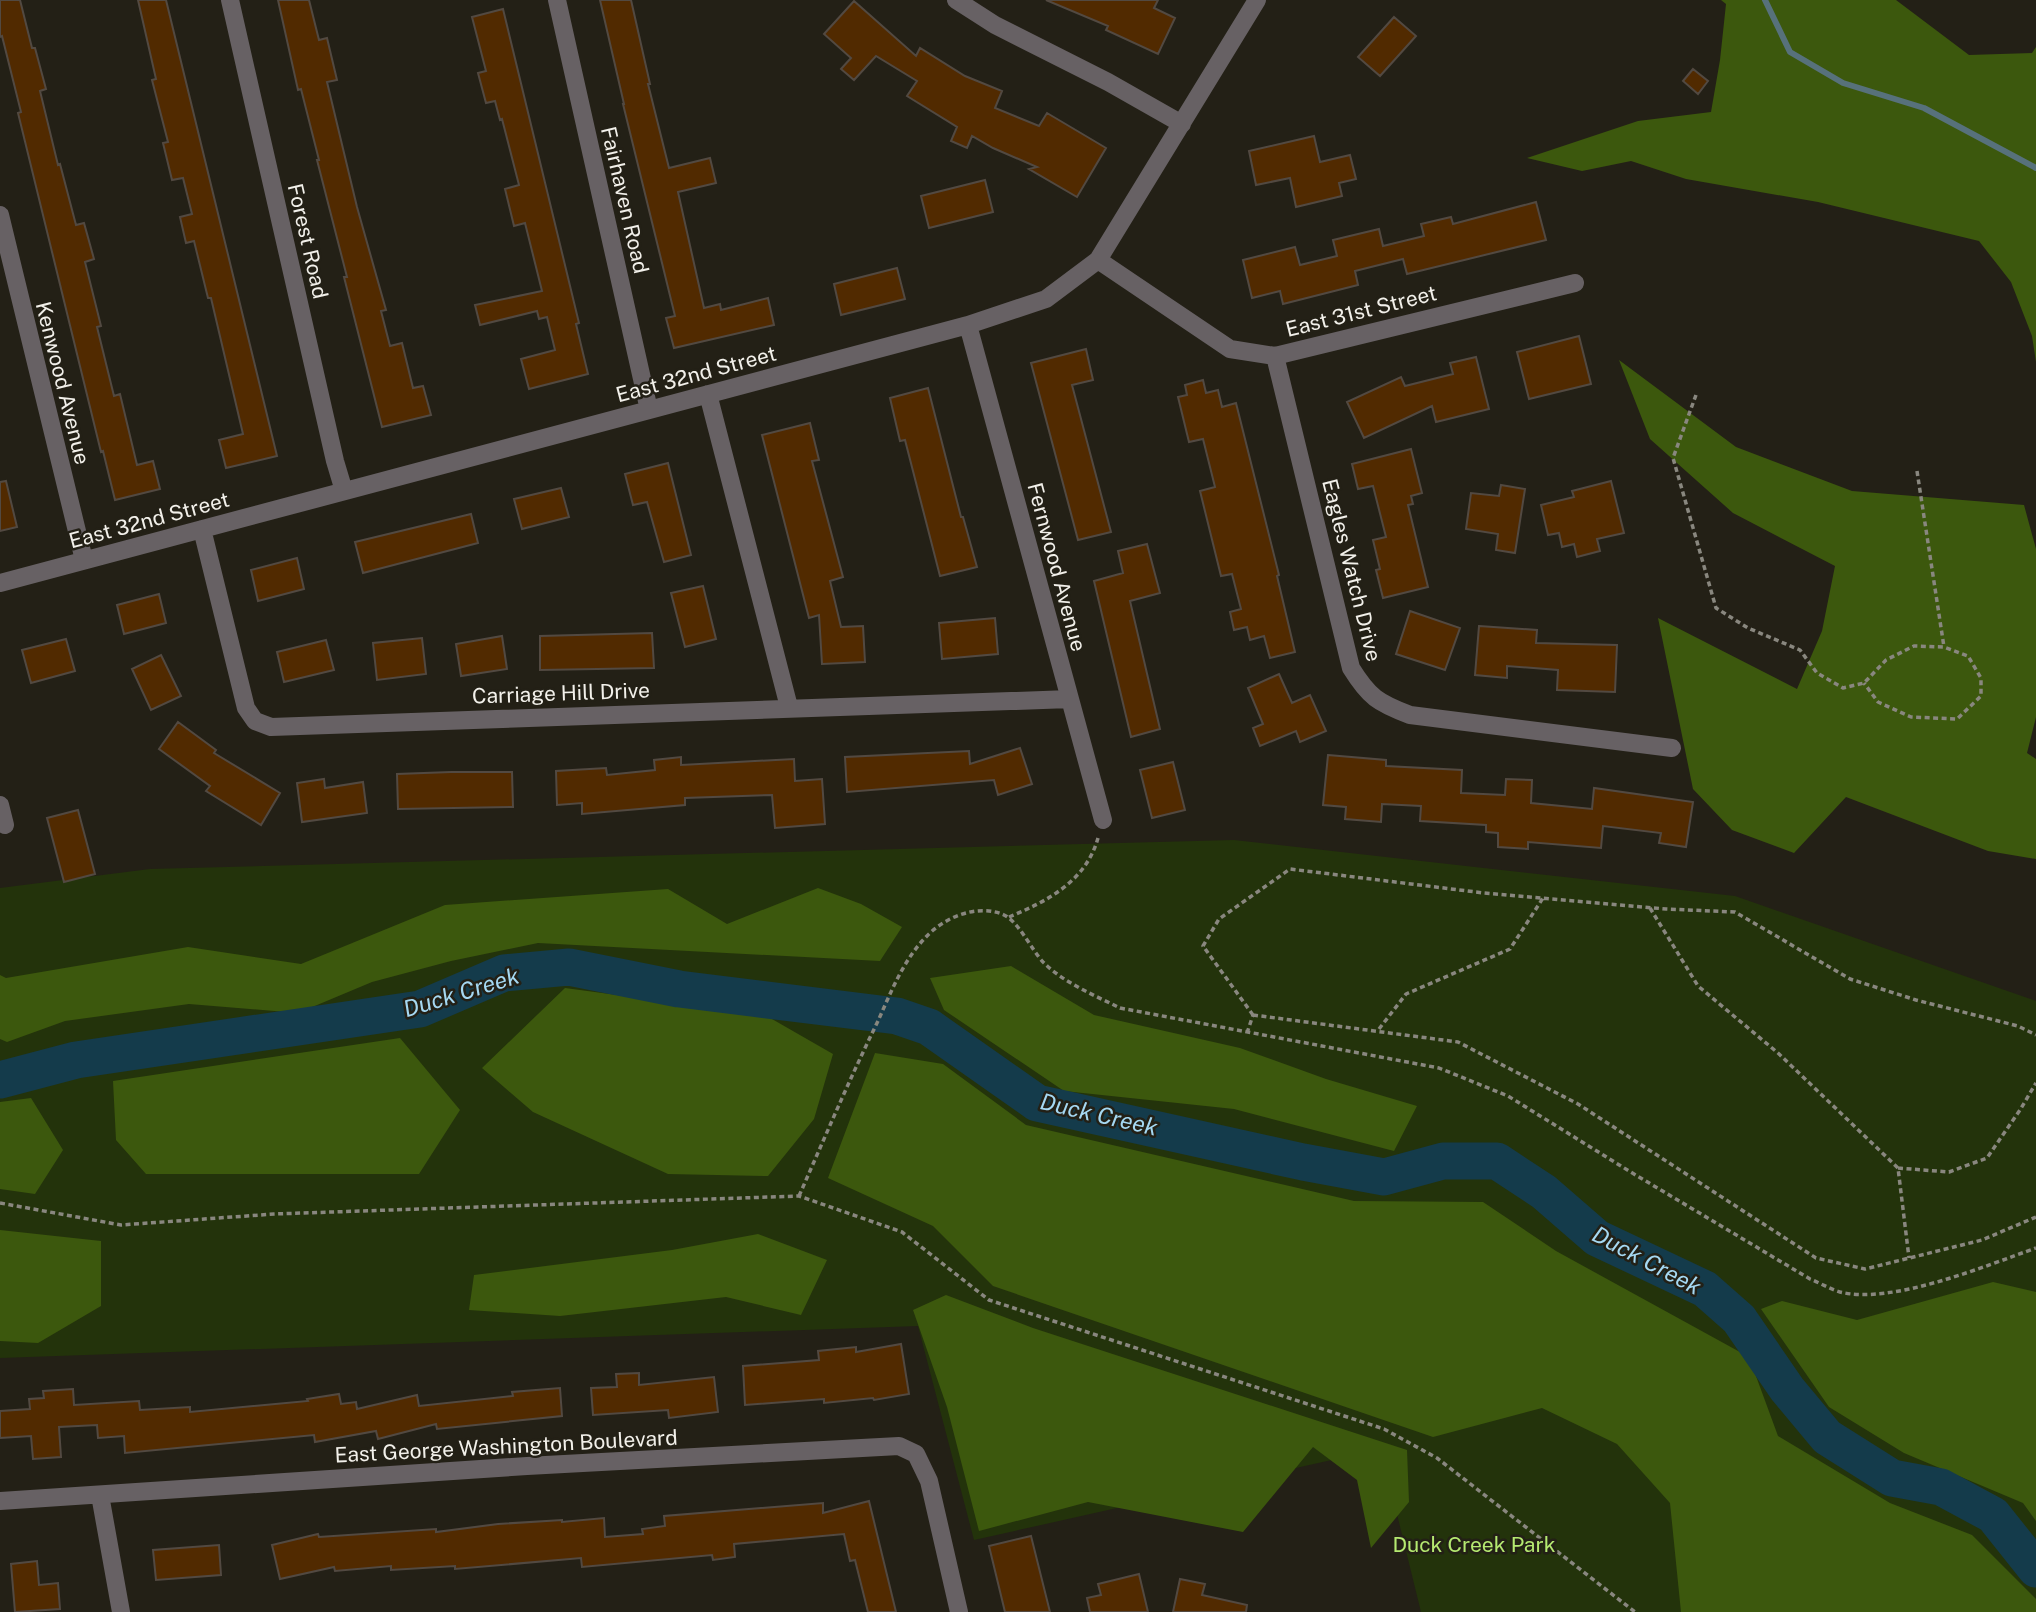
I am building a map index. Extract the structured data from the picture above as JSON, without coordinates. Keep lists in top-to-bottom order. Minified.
{"streets":{"street":["Fairhaven Road","Forest Road","East 31st Street","East 32nd Street","Kenwood Avenue","Fernwood Avenue","Eagles Watch Drive","Carriage Hill Drive","East George Washington Boulevard"]},"crossings":[["Fairhaven Road","East 32nd Street"],["Forest Road","East 32nd Street"],["East 31st Street","East 32nd Street"],["East 31st Street","Eagles Watch Drive"],["East 32nd Street","Kenwood Avenue"],["East 32nd Street","Fernwood Avenue"],["East 32nd Street","Carriage Hill Drive"],["Fernwood Avenue","Carriage Hill Drive"]],"water":["Duck Creek"],"parks":["Duck Creek Park"]}
